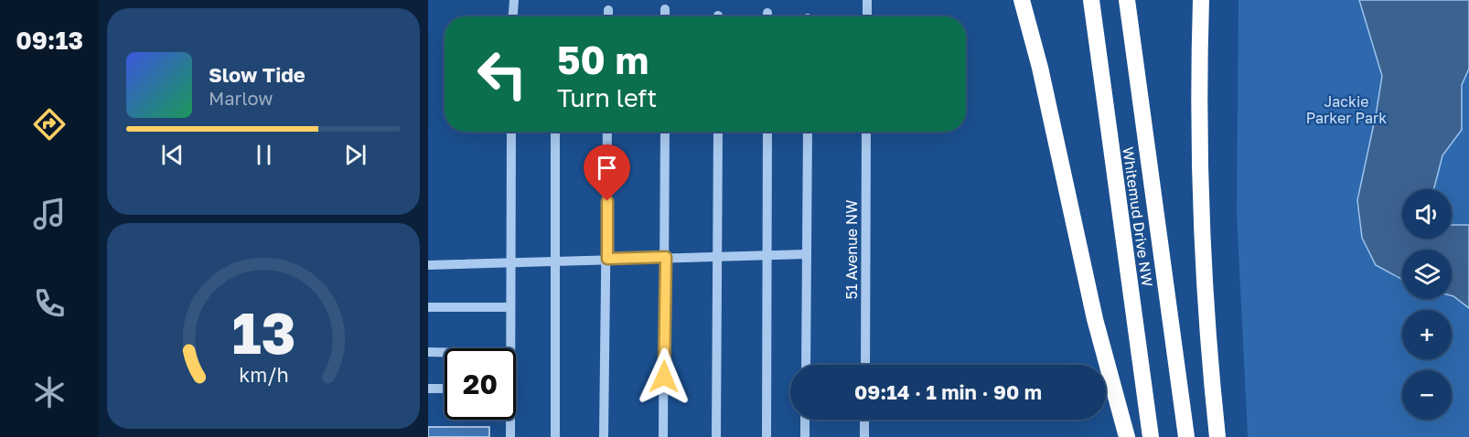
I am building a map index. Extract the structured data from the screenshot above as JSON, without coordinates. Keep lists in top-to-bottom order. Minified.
{"streets":{"highway":["Whitemud Drive NW"],"street":["51 Avenue NW"]},"parks":["Jackie Parker Park"],"page":{"tabs":"09:13","turn":["50 m","Turn left"],"song":["Slow Tide","Marlow"],"map_buttons":["+","−"],"limit":"20","trip":"09:14 · 1 min · 90 m","gauge":["13","km/h"]}}
